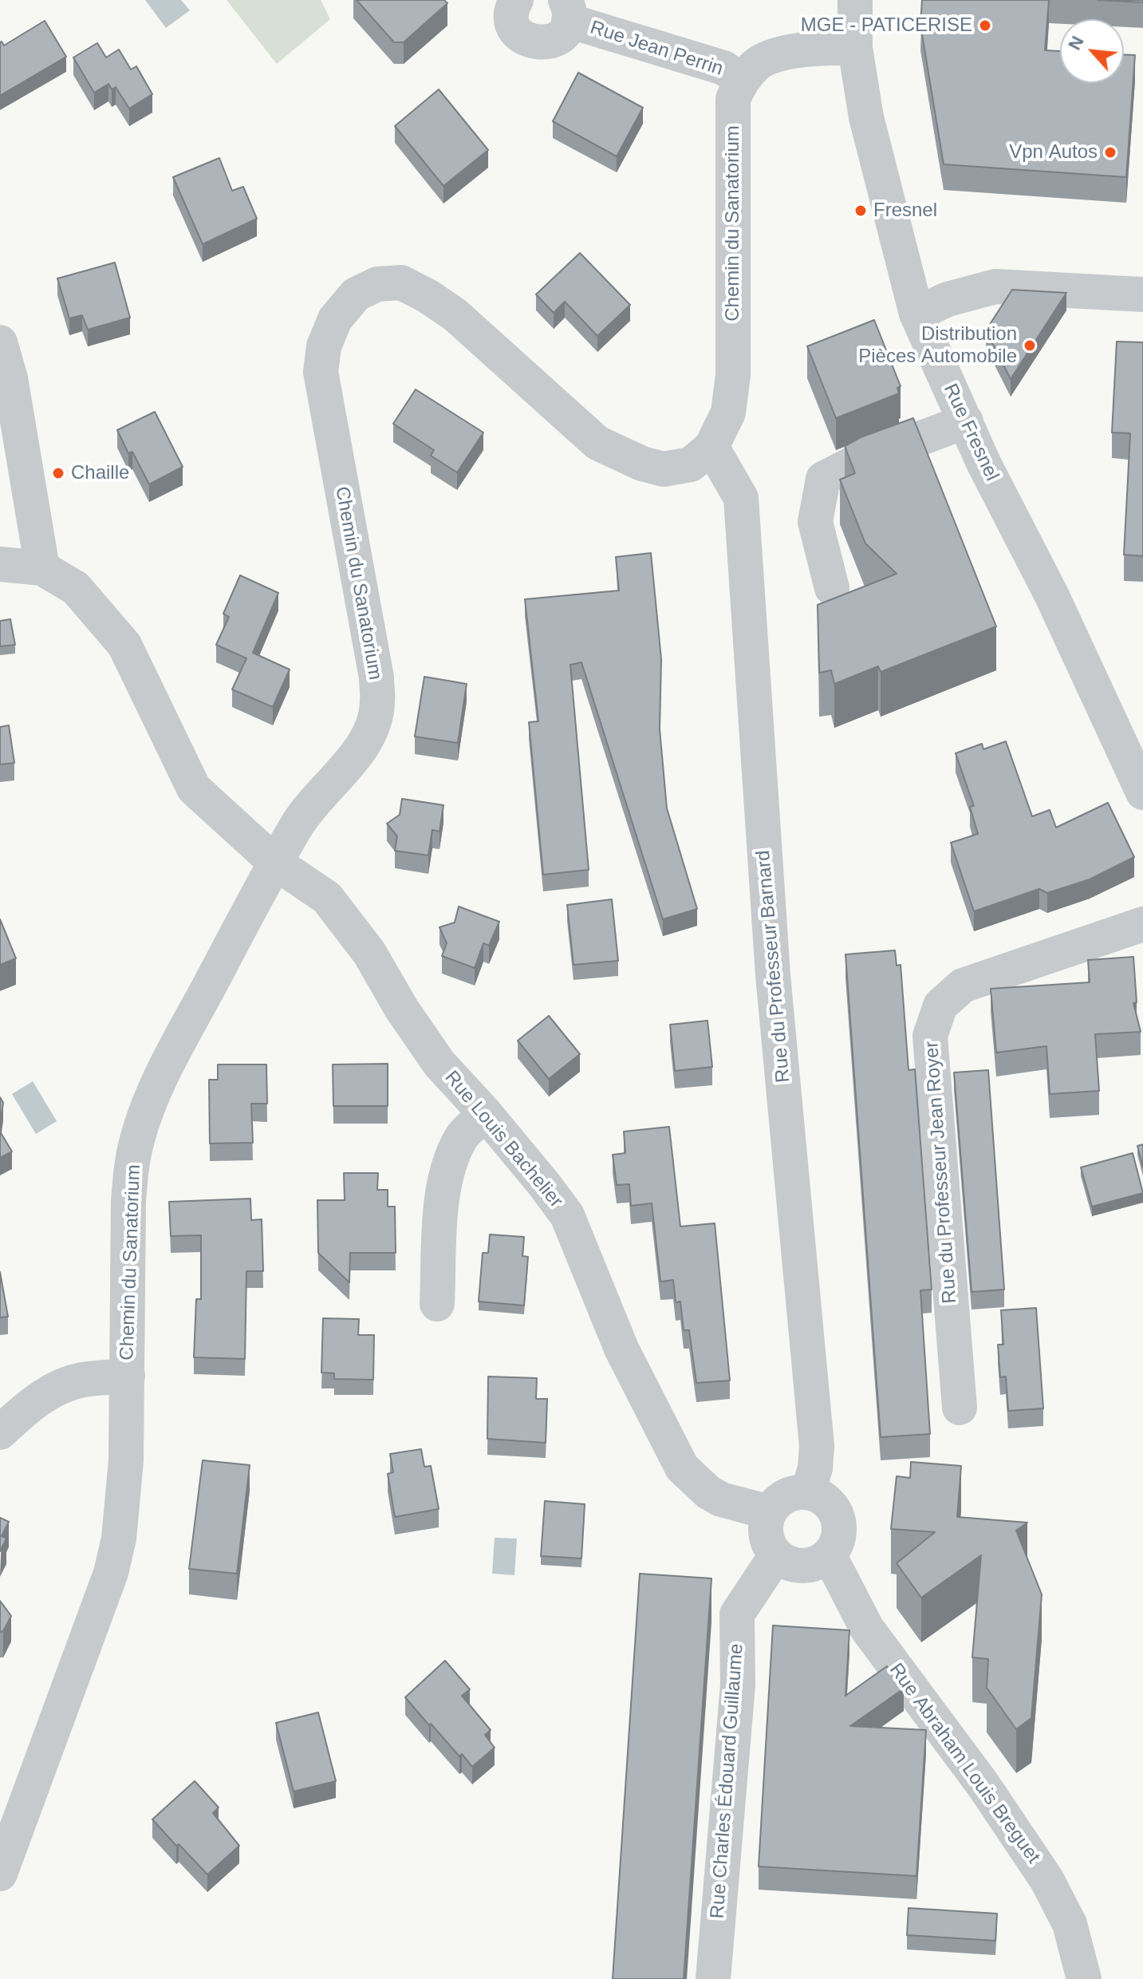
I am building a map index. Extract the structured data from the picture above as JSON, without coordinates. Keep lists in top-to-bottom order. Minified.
{"streets":{"street":["Rue Jean Perrin","Chemin du Sanatorium","Rue Fresnel","Rue du Professeur Barnard","Rue Louis Bachelier","Rue du Professeur Jean Royer","Rue Abraham Louis Breguet","Rue Charles Édouard Guillaume"]},"crossings":[["Rue Jean Perrin","Chemin du Sanatorium"],["Chemin du Sanatorium","Rue du Professeur Barnard"],["Chemin du Sanatorium","Rue Louis Bachelier"],["Rue du Professeur Barnard","Rue Louis Bachelier"],["Rue du Professeur Barnard","Rue Abraham Louis Breguet"],["Rue du Professeur Barnard","Rue Charles Édouard Guillaume"],["Rue Louis Bachelier","Rue Abraham Louis Breguet"],["Rue Louis Bachelier","Rue Charles Édouard Guillaume"],["Rue Abraham Louis Breguet","Rue Charles Édouard Guillaume"]],"places":["MGE - PATICERISE","Vpn Autos","Fresnel","Distribution Pièces Automobile","Chaille"],"north":"top left"}
